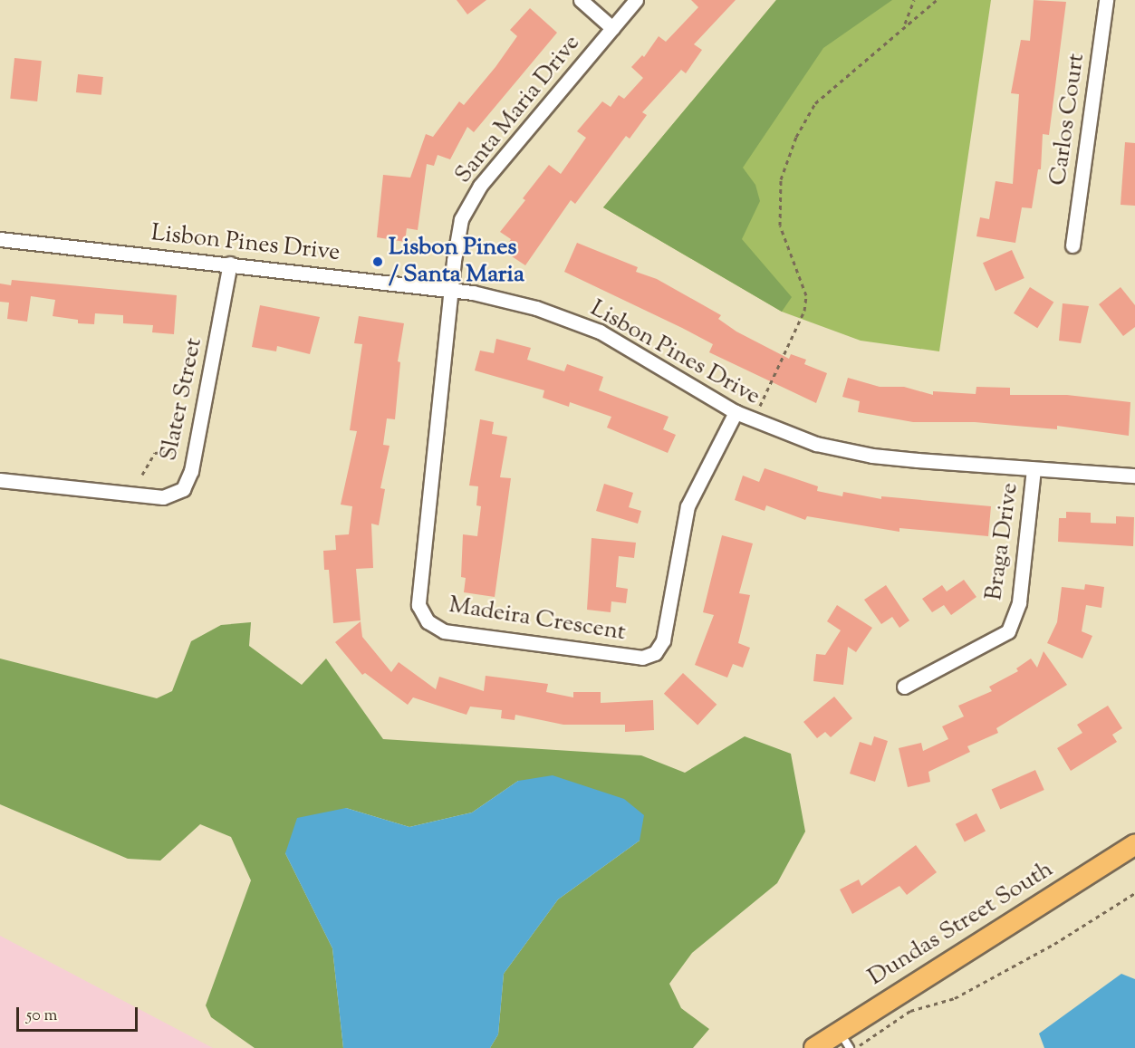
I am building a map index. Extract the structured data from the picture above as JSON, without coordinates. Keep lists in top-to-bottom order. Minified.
{"streets":{"main road":["Dundas Street South"],"street":["Santa Maria Drive","Carlos Court","Lisbon Pines Drive","Slater Street","Braga Drive","Madeira Crescent"]},"crossings":[["Santa Maria Drive","Lisbon Pines Drive"],["Santa Maria Drive","Madeira Crescent"],["Lisbon Pines Drive","Slater Street"],["Lisbon Pines Drive","Braga Drive"],["Lisbon Pines Drive","Madeira Crescent"]],"places":["Lisbon Pines / Santa Maria"],"scale_bar":"50 m"}
